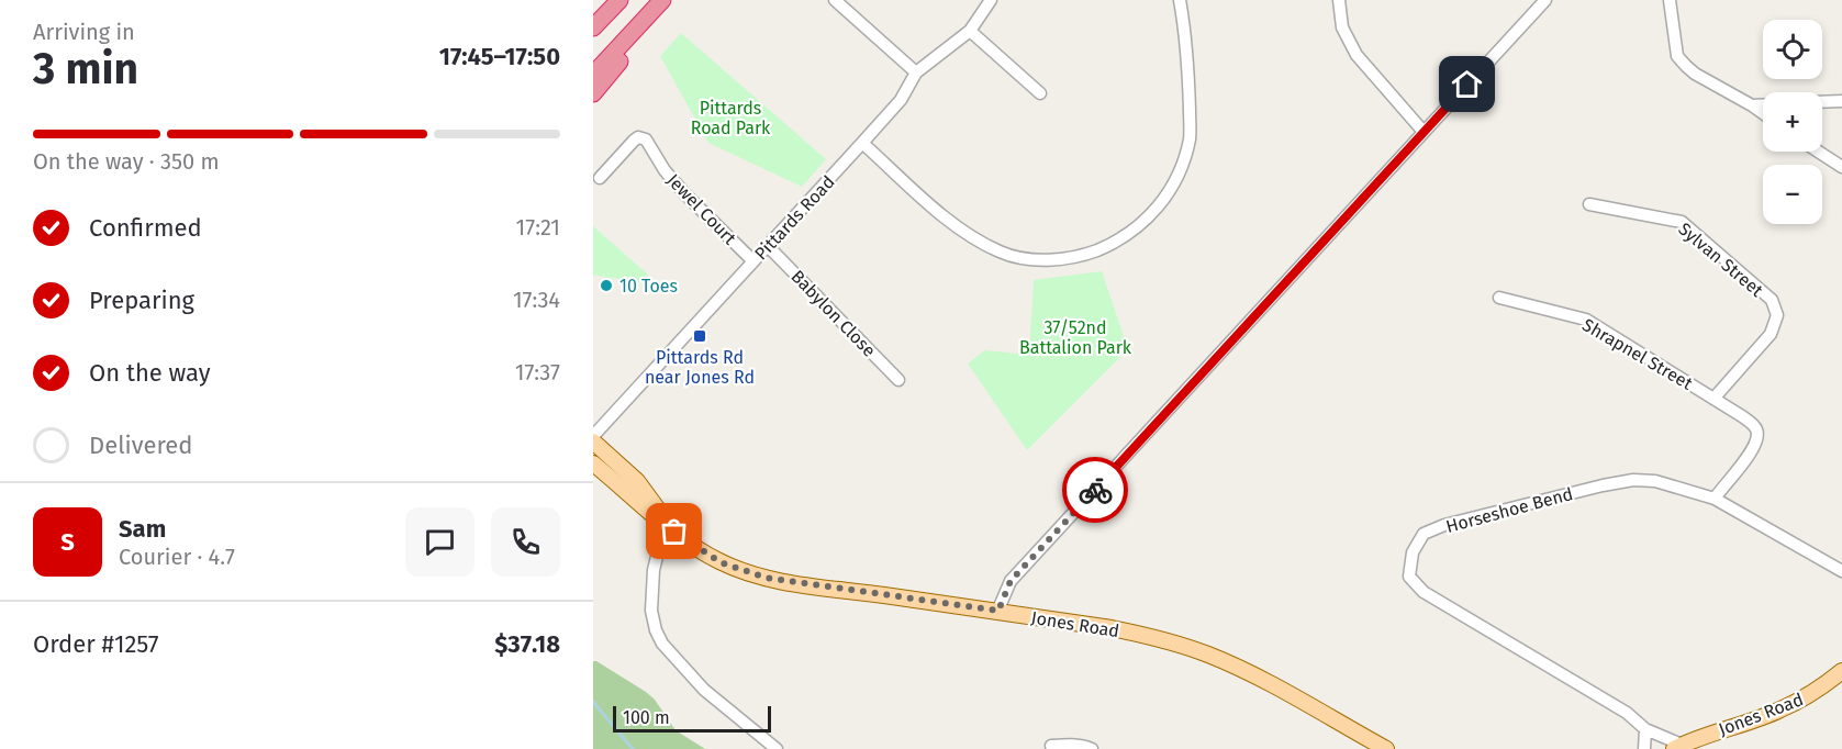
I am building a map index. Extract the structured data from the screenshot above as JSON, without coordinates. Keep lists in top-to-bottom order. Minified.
{"streets":{"main road":["Jones Road"],"street":["Jewel Court","Pittards Road","Sylvan Street","Babylon Close","Shrapnel Street","Horseshoe Bend"]},"crossings":[["Jewel Court","Pittards Road"],["Pittards Road","Babylon Close"],["Sylvan Street","Shrapnel Street"],["Shrapnel Street","Horseshoe Bend"]],"parks":["Pittards Road Park","37/52nd Battalion Park"],"places":{"other":["10 Toes"],"transit":["Pittards Rd near Jones Rd"]},"scale_bar":"100 m","page":{"heading":["3 min","Arriving in","17:45–17:50"],"panel":["Sam","Courier · 4.7","Order #1257","$37.18"],"map_buttons":["+","−"],"bar":"On the way · 350 m","list":[["Confirmed","17:21"],["Preparing","17:34"],["On the way","17:37"],"Delivered"],"round":"S","scale":"100 m"}}
